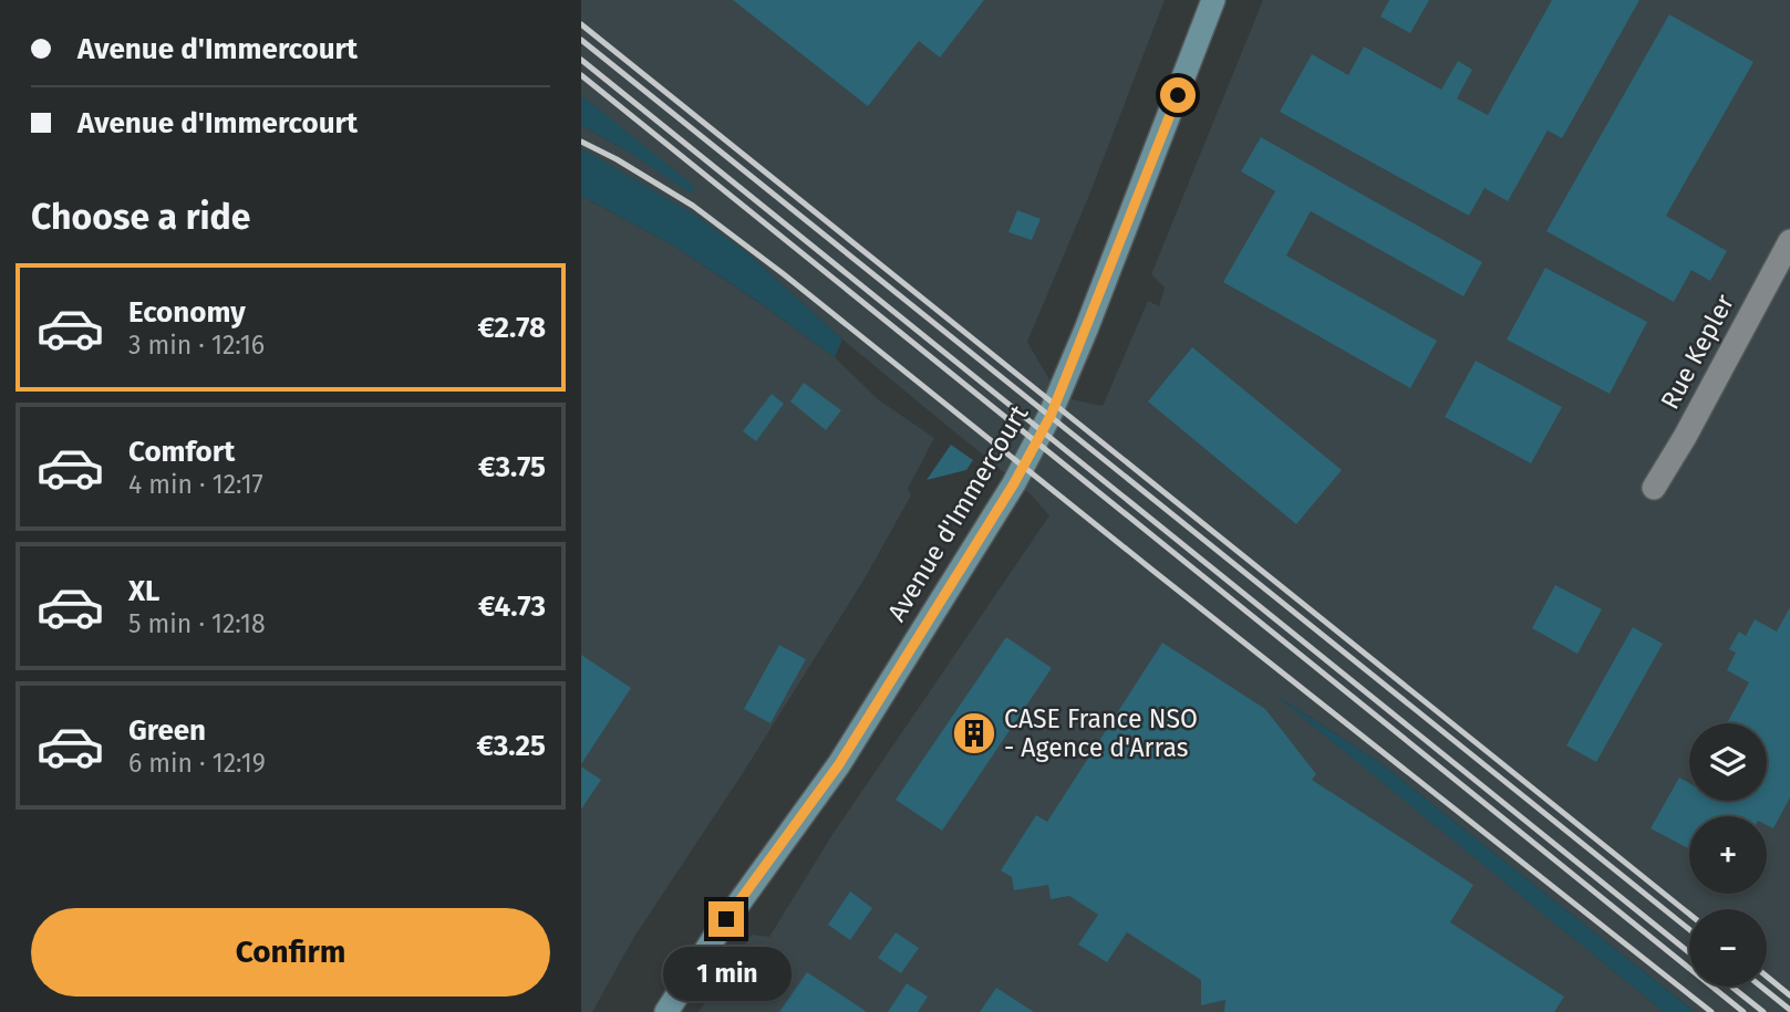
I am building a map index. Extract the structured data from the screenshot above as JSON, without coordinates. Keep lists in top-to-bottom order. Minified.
{"streets":{"main road":["Avenue d'Immercourt"],"street":["Rue Kepler"]},"places":{"building":["CASE France NSO - Agence d'Arras"]},"page":{"banner":["Avenue d'Immercourt","Avenue d'Immercourt"],"heading":"Choose a ride","list":[{"name":"Economy","note":"3 min · 12:16","value":"€2.78"},{"name":"Comfort","note":"4 min · 12:17","value":"€3.75"},{"name":"XL","note":"5 min · 12:18","value":"€4.73"},{"name":"Green","note":"6 min · 12:19","value":"€3.25"}],"map_buttons":["+","−"],"buttons":"Confirm","bubble":"1 min"}}
